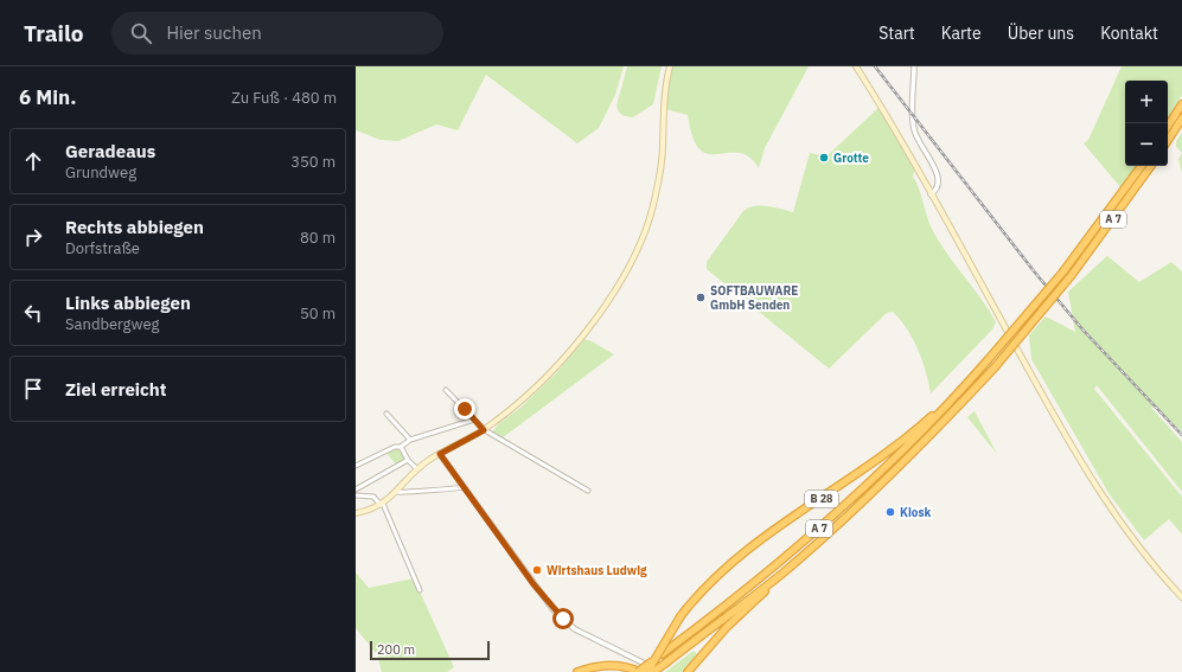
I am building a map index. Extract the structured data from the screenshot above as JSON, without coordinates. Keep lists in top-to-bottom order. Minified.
{"streets":{"highway":["A 7","B 28"]},"crossings":[["A 7","B 28"]],"places":["Grotte","SOFTBAUWARE GmbH Senden","Kiosk","Wirtshaus Ludwig"],"scale_bar":"200 m","page":{"header":"Trailo","search":"Hier suchen","nav":["Start","Karte","Über uns","Kontakt"],"heading":["6 Min.","Zu Fuß · 480 m"],"map_buttons":["+","−"],"list":[["Geradeaus","Grundweg","350 m"],["Rechts abbiegen","Dorfstraße","80 m"],["Links abbiegen","Sandbergweg","50 m"],"Ziel erreicht"],"scale":"200 m"}}
